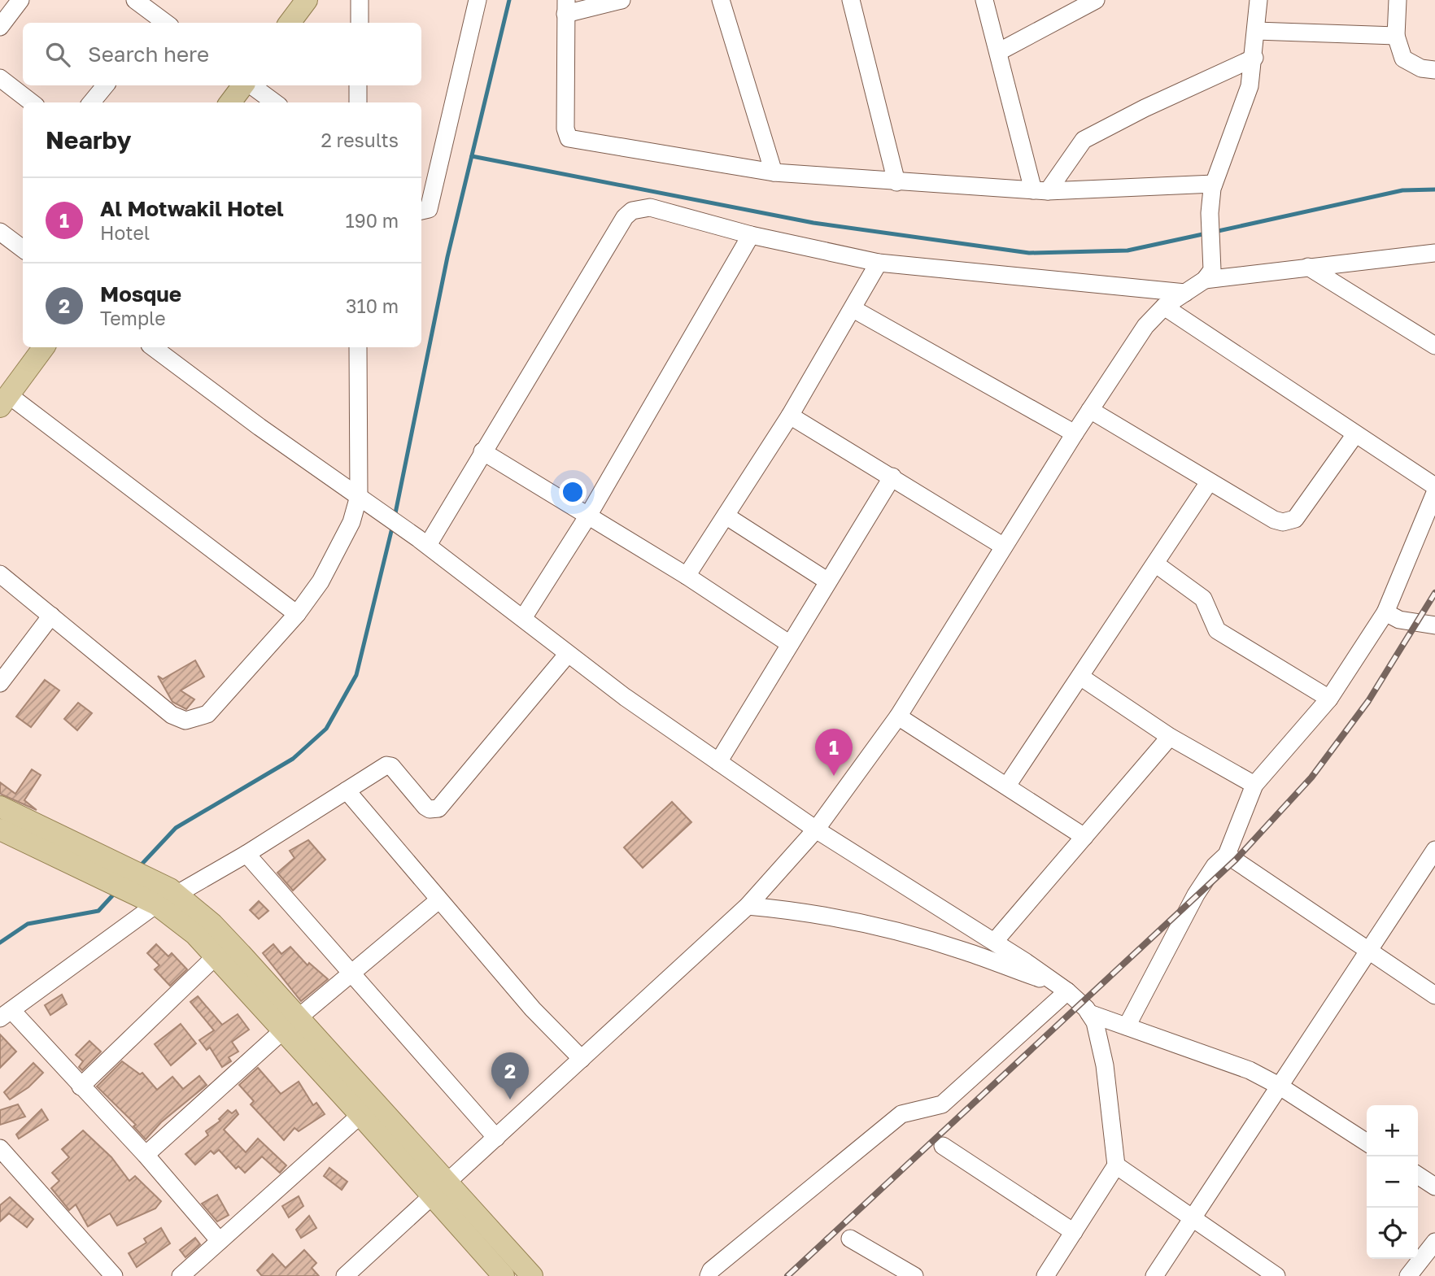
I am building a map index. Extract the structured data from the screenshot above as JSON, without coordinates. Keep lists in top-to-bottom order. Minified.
{"page":{"search":"Search here","heading":["Nearby","2 results"],"list":[{"mark":"1","name":"Al Motwakil Hotel","note":"Hotel","value":"190 m"},{"mark":"2","name":"Mosque","note":"Temple","value":"310 m"}],"pins":["1","2"],"map_buttons":["+","−"]}}
